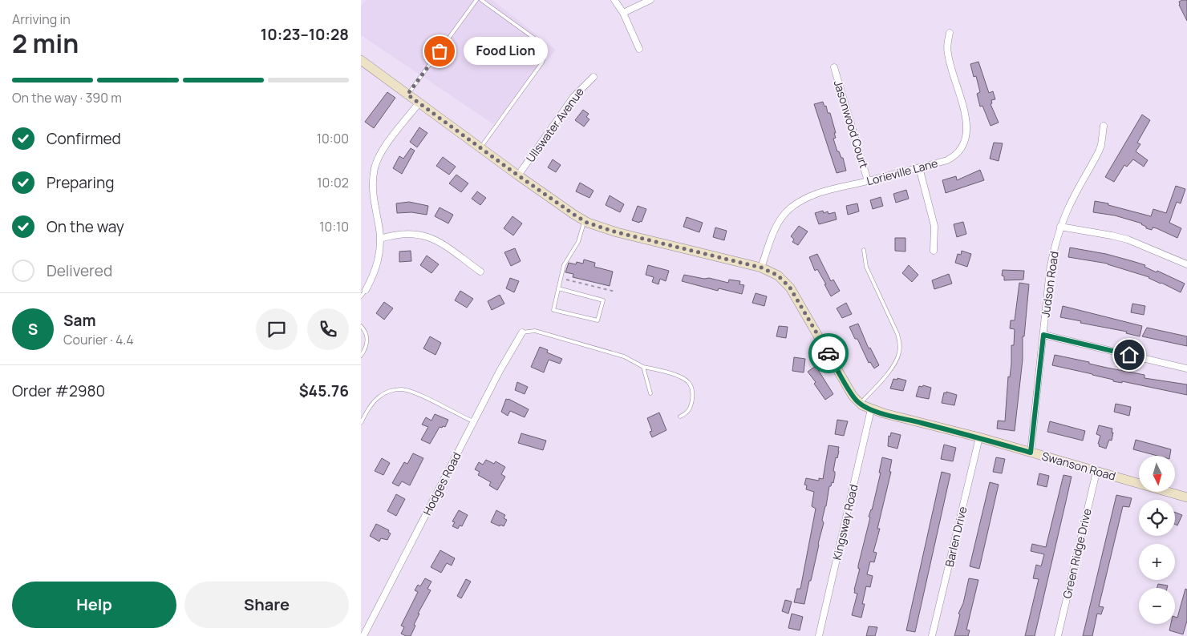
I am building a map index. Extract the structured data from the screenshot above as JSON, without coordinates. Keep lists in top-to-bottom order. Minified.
{"streets":{"street":["Jasonwood Court","Ullswater Avenue","Lorieville Lane","Judson Road","Swanson Road","Hodges Road","Kingsway Road","Barlen Drive","Green Ridge Drive"]},"crossings":[["Jasonwood Court","Lorieville Lane"],["Ullswater Avenue","Swanson Road"],["Lorieville Lane","Swanson Road"],["Judson Road","Swanson Road"],["Swanson Road","Kingsway Road"],["Swanson Road","Barlen Drive"],["Swanson Road","Green Ridge Drive"]],"places":["Food Lion"],"north":"bottom","page":{"heading":["2 min","Arriving in","10:23–10:28"],"panel":["Sam","Courier · 4.4","Order #2980","$45.76"],"bubble":"Food Lion","bar":"On the way · 390 m","list":[["Confirmed","10:00"],["Preparing","10:02"],["On the way","10:10"],"Delivered"],"round":"S","map_buttons":["+","−"],"buttons":["Help","Share"]}}
